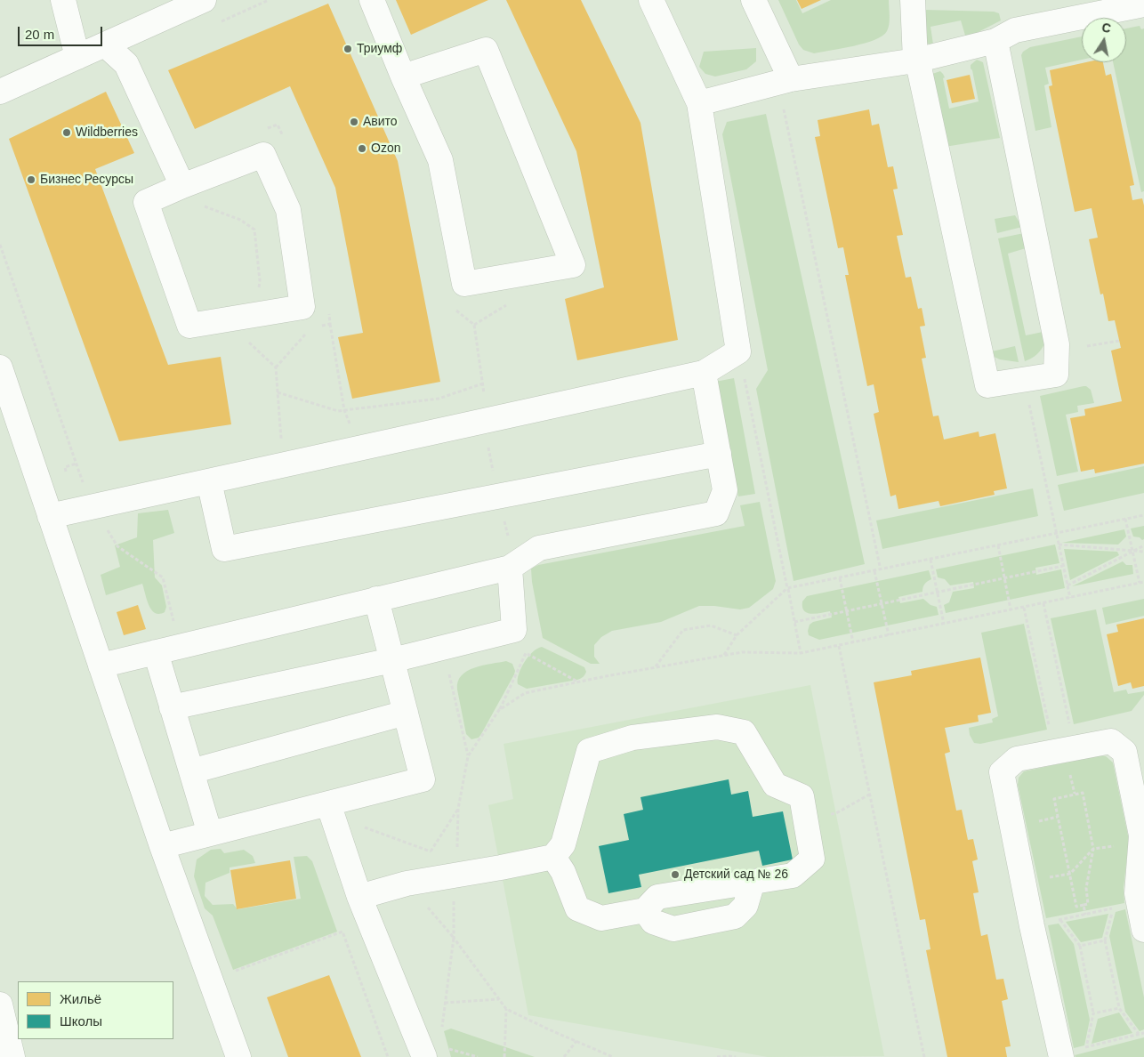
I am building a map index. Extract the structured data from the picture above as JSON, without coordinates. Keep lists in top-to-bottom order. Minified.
{"places":["Триумф","Авито","Wildberries","Ozon","Бизнес Ресурсы","Детский сад № 26"],"legend":["Жильё","Школы"],"scale_bar":"20 m","north":"top"}
